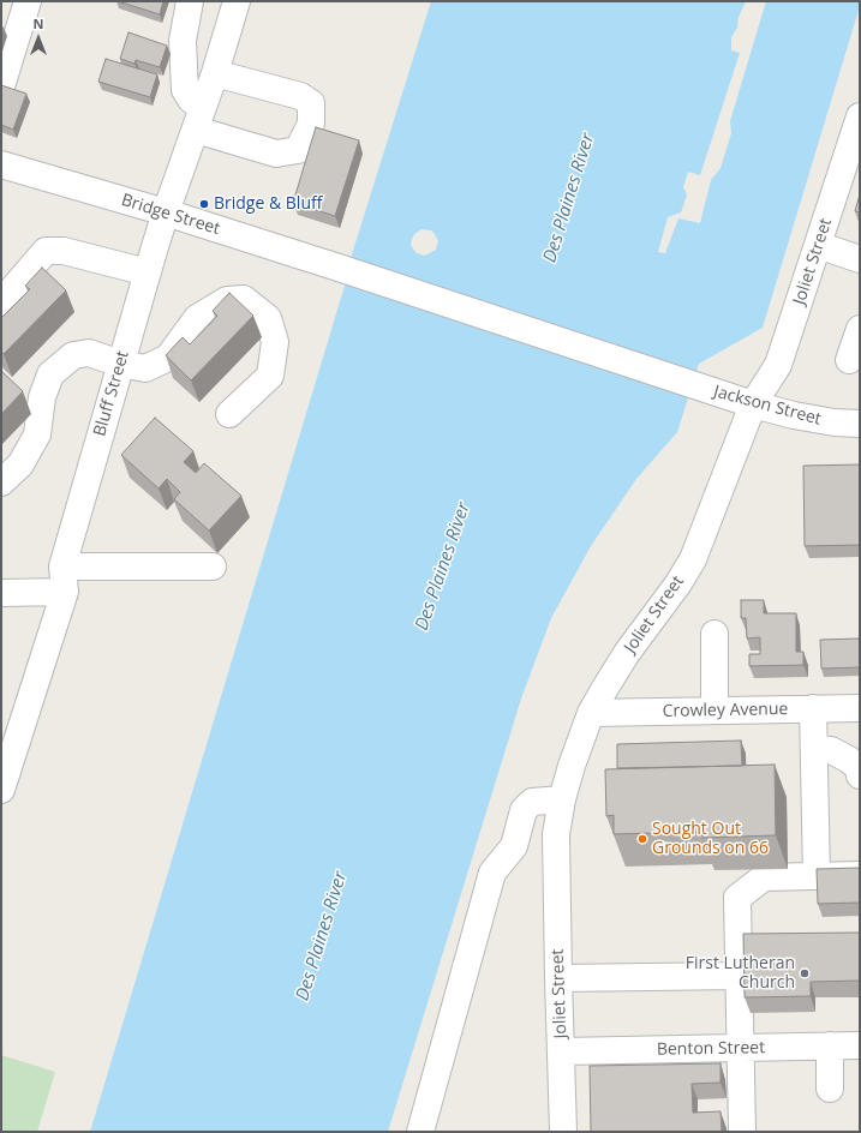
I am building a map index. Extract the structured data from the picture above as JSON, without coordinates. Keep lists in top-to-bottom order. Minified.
{"streets":{"street":["Bridge Street","Joliet Street","Bluff Street","Jackson Street","Crowley Avenue","Benton Street"]},"crossings":[["Bridge Street","Bluff Street"],["Bridge Street","Jackson Street"],["Joliet Street","Jackson Street"],["Joliet Street","Crowley Avenue"],["Joliet Street","Benton Street"]],"water":["Des Plaines River"],"places":["Bridge & Bluff","Sought Out Grounds on 66","First Lutheran Church"],"north":"top"}
